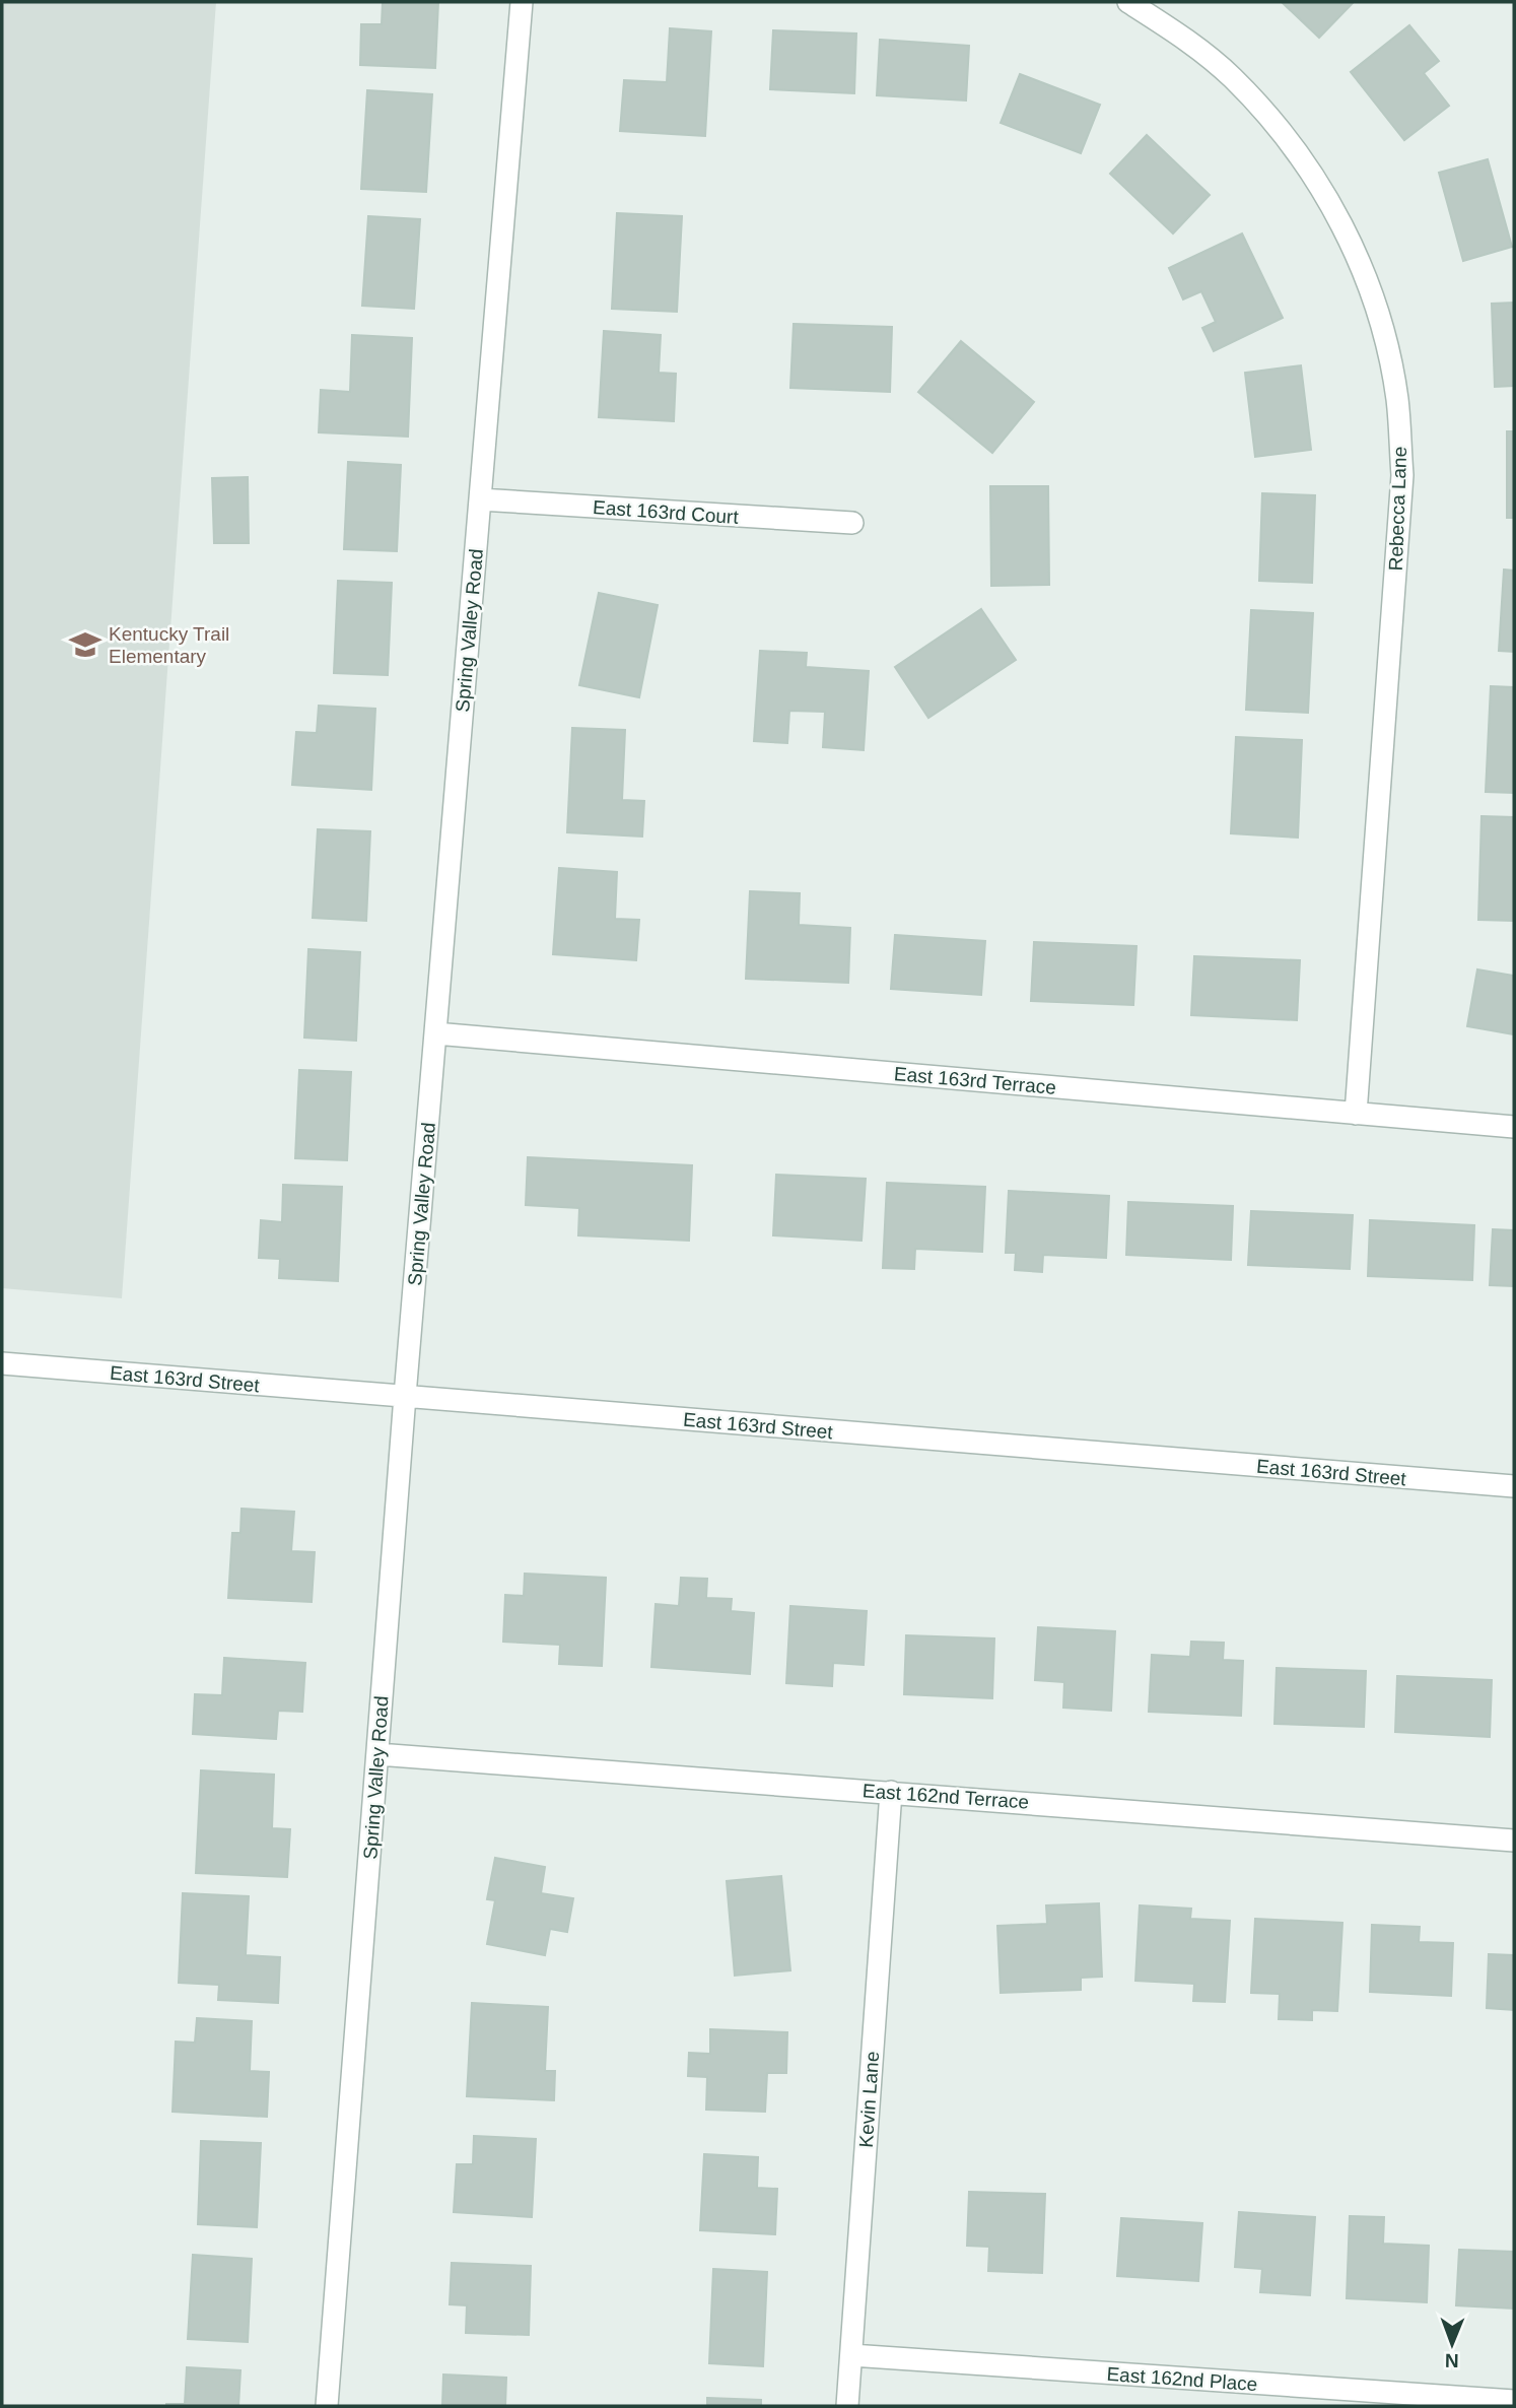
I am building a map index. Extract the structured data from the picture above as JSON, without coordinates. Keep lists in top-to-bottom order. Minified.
{"streets":{"street":["Rebecca Lane","East 163rd Court","Spring Valley Road","East 163rd Terrace","East 163rd Street","East 162nd Terrace","Kevin Lane","East 162nd Place"]},"crossings":[["Rebecca Lane","East 163rd Terrace"],["East 163rd Court","Spring Valley Road"],["Spring Valley Road","East 163rd Terrace"],["Spring Valley Road","East 163rd Street"],["Spring Valley Road","East 162nd Terrace"],["East 162nd Terrace","Kevin Lane"],["Kevin Lane","East 162nd Place"]],"places":{"school or university":["Kentucky Trail Elementary"]},"north":"bottom"}
